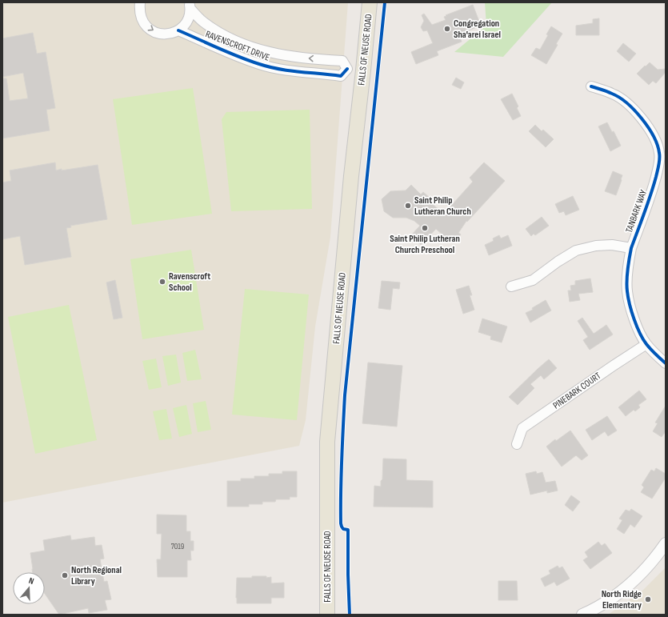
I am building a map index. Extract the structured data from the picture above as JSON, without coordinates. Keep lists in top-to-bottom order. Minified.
{"streets":{"main road":["FALLS OF NEUSE ROAD"],"street":["RAVENSCROFT DRIVE","TANBARK WAY","PINEBARK COURT"]},"crossings":[["TANBARK WAY","PINEBARK COURT"]],"places":["Congregation Sha'arei Israel","Saint Philip Lutheran Church","Saint Philip Lutheran Church Preschool","Ravenscroft School","North Regional Library","North Ridge Elementary"],"house_numbers":["7019"],"north":"top"}
